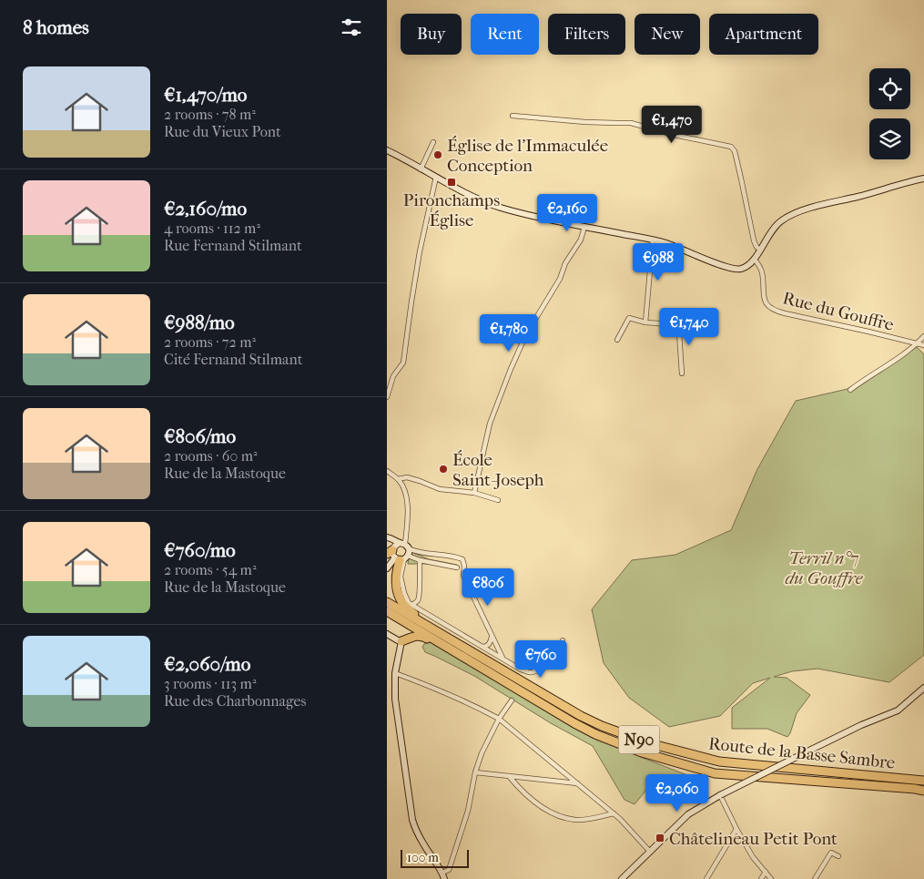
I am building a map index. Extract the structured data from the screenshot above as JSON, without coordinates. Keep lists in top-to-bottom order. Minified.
{"streets":{"highway":["N90","Route de la Basse Sambre"],"street":["Rue du Gouffre"]},"parks":["Terril n°7 du Gouffre"],"places":{"other":["Église de l'Immaculée Conception","École Saint-Joseph"],"transit":["Pironchamps Église","Châtelineau Petit Pont"]},"scale_bar":"100 m","page":{"heading":"8 homes","chip":["Buy","Rent","Filters","New","Apartment"],"list":[{"name":"€1,470/mo","note":"2 rooms · 78 m² · Rue du Vieux Pont"},{"name":"€2,160/mo","note":"4 rooms · 112 m² · Rue Fernand Stilmant"},{"name":"€988/mo","note":"2 rooms · 72 m² · Cité Fernand Stilmant"},{"name":"€806/mo","note":"2 rooms · 60 m² · Rue de la Mastoque"},{"name":"€760/mo","note":"2 rooms · 54 m² · Rue de la Mastoque"},{"name":"€2,060/mo","note":"3 rooms · 113 m² · Rue des Charbonnages"}],"price":["€1,470","€2,160","€988","€1,740","€1,780","€806","€760","€2,060"],"scale":"100 m"}}
